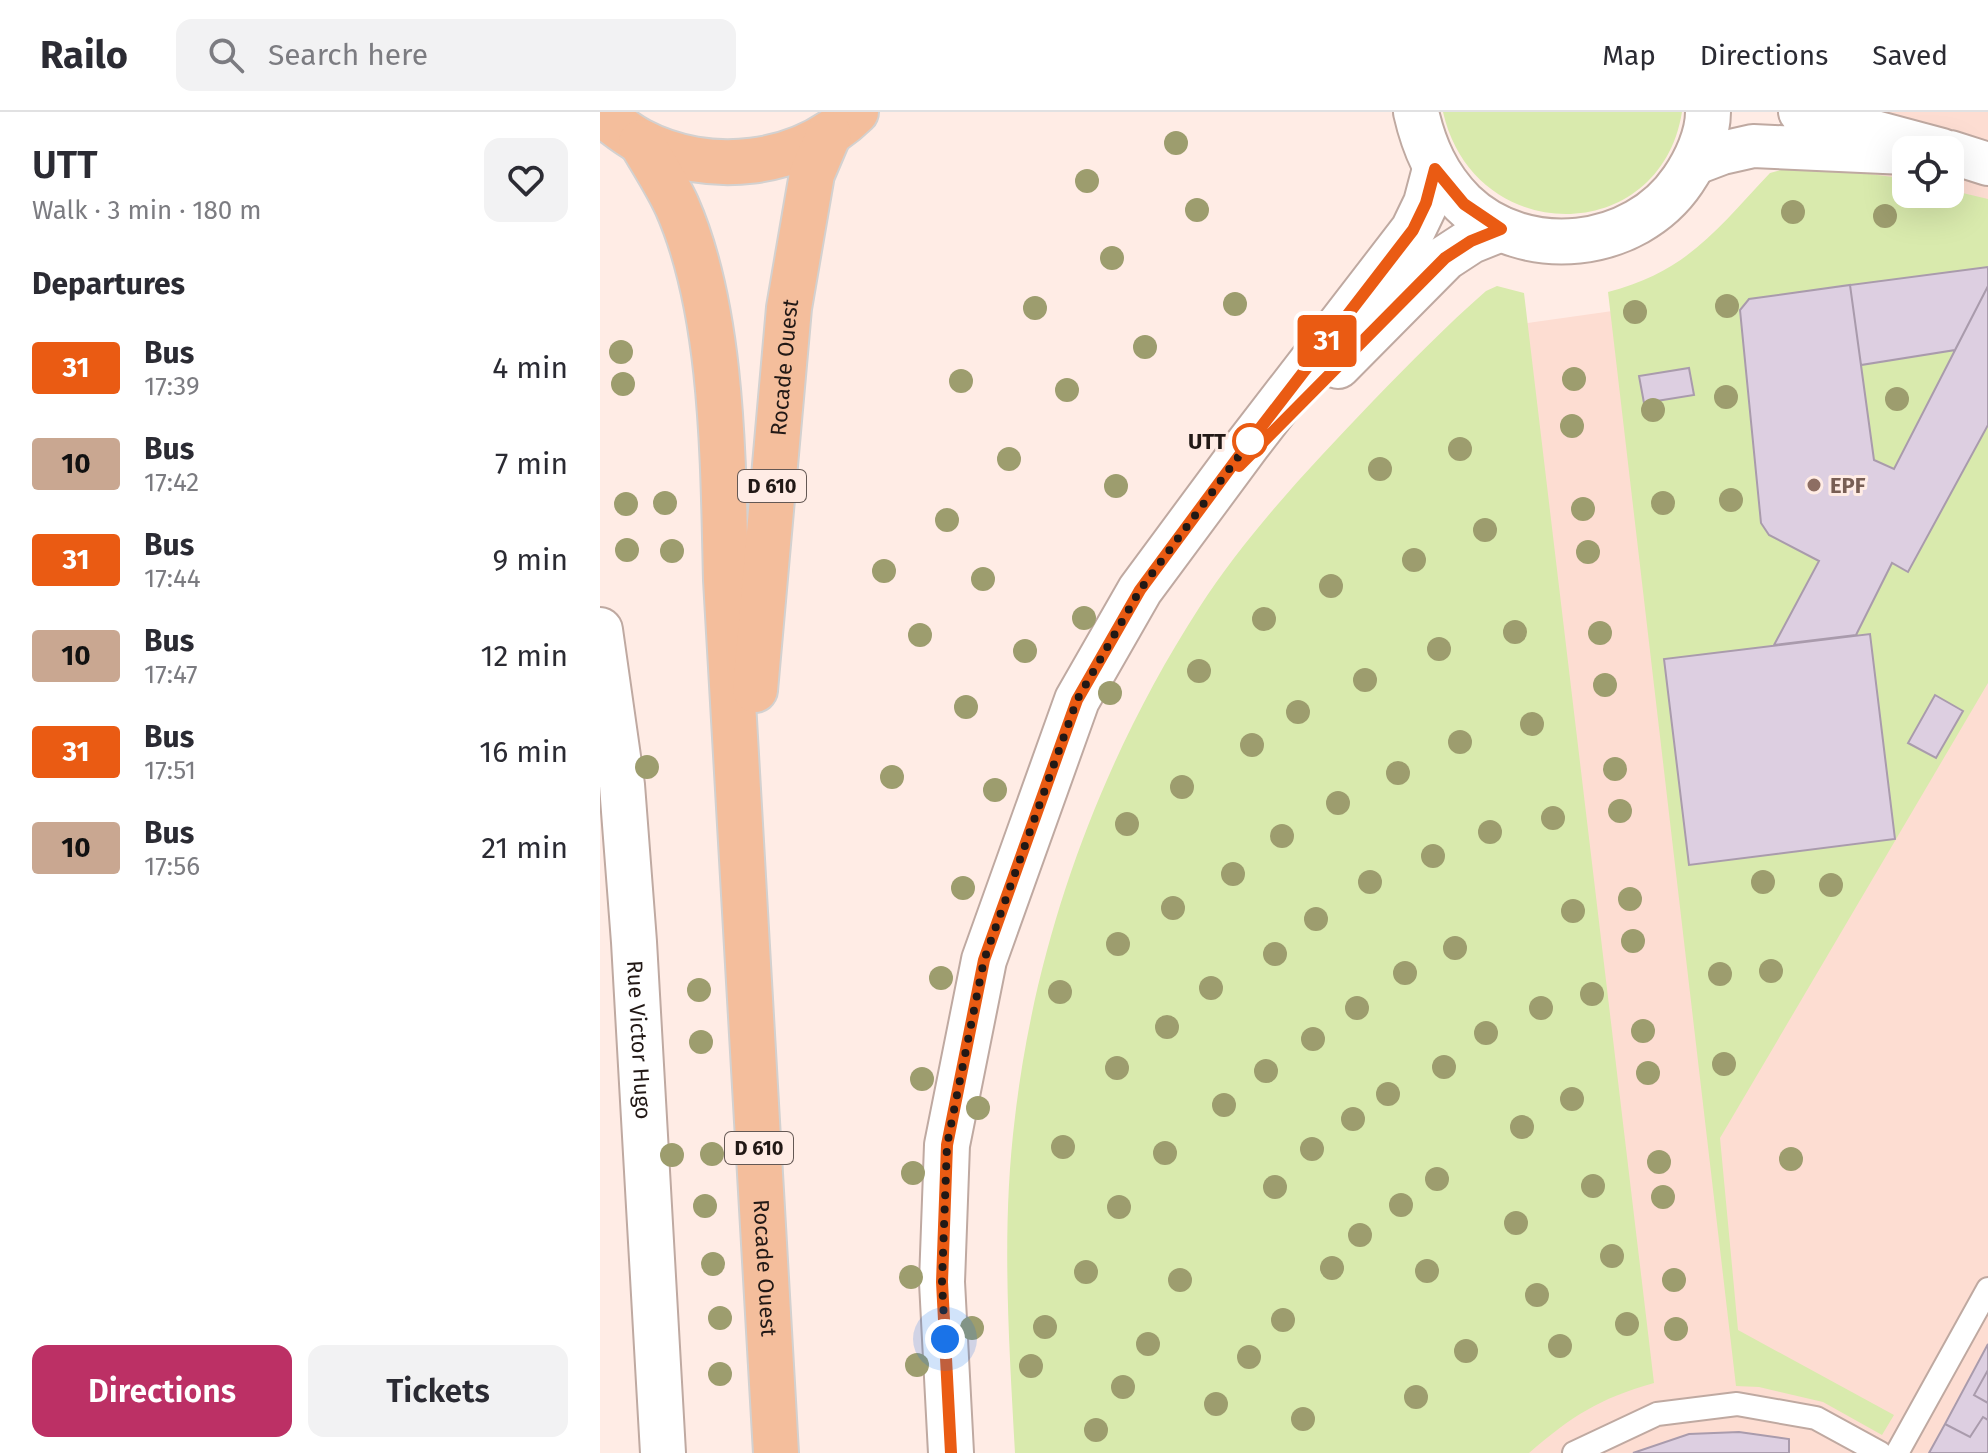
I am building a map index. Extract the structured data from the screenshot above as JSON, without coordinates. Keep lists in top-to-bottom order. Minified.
{"streets":{"main road":["Rocade Ouest","D 610"],"street":["Rue Victor Hugo"]},"places":["UTT","EPF"],"lines":["bus line 31"],"page":{"header":"Railo","search":"Search here","nav":["Map","Directions","Saved"],"heading":[["UTT","Walk · 3 min · 180 m"],"Departures"],"on_map":"31","list":[{"mark":"31","name":"Bus","note":"17:39","value":"4 min"},{"mark":"10","name":"Bus","note":"17:42","value":"7 min"},{"mark":"31","name":"Bus","note":"17:44","value":"9 min"},{"mark":"10","name":"Bus","note":"17:47","value":"12 min"},{"mark":"31","name":"Bus","note":"17:51","value":"16 min"},{"mark":"10","name":"Bus","note":"17:56","value":"21 min"}],"buttons":["Directions","Tickets"]}}
